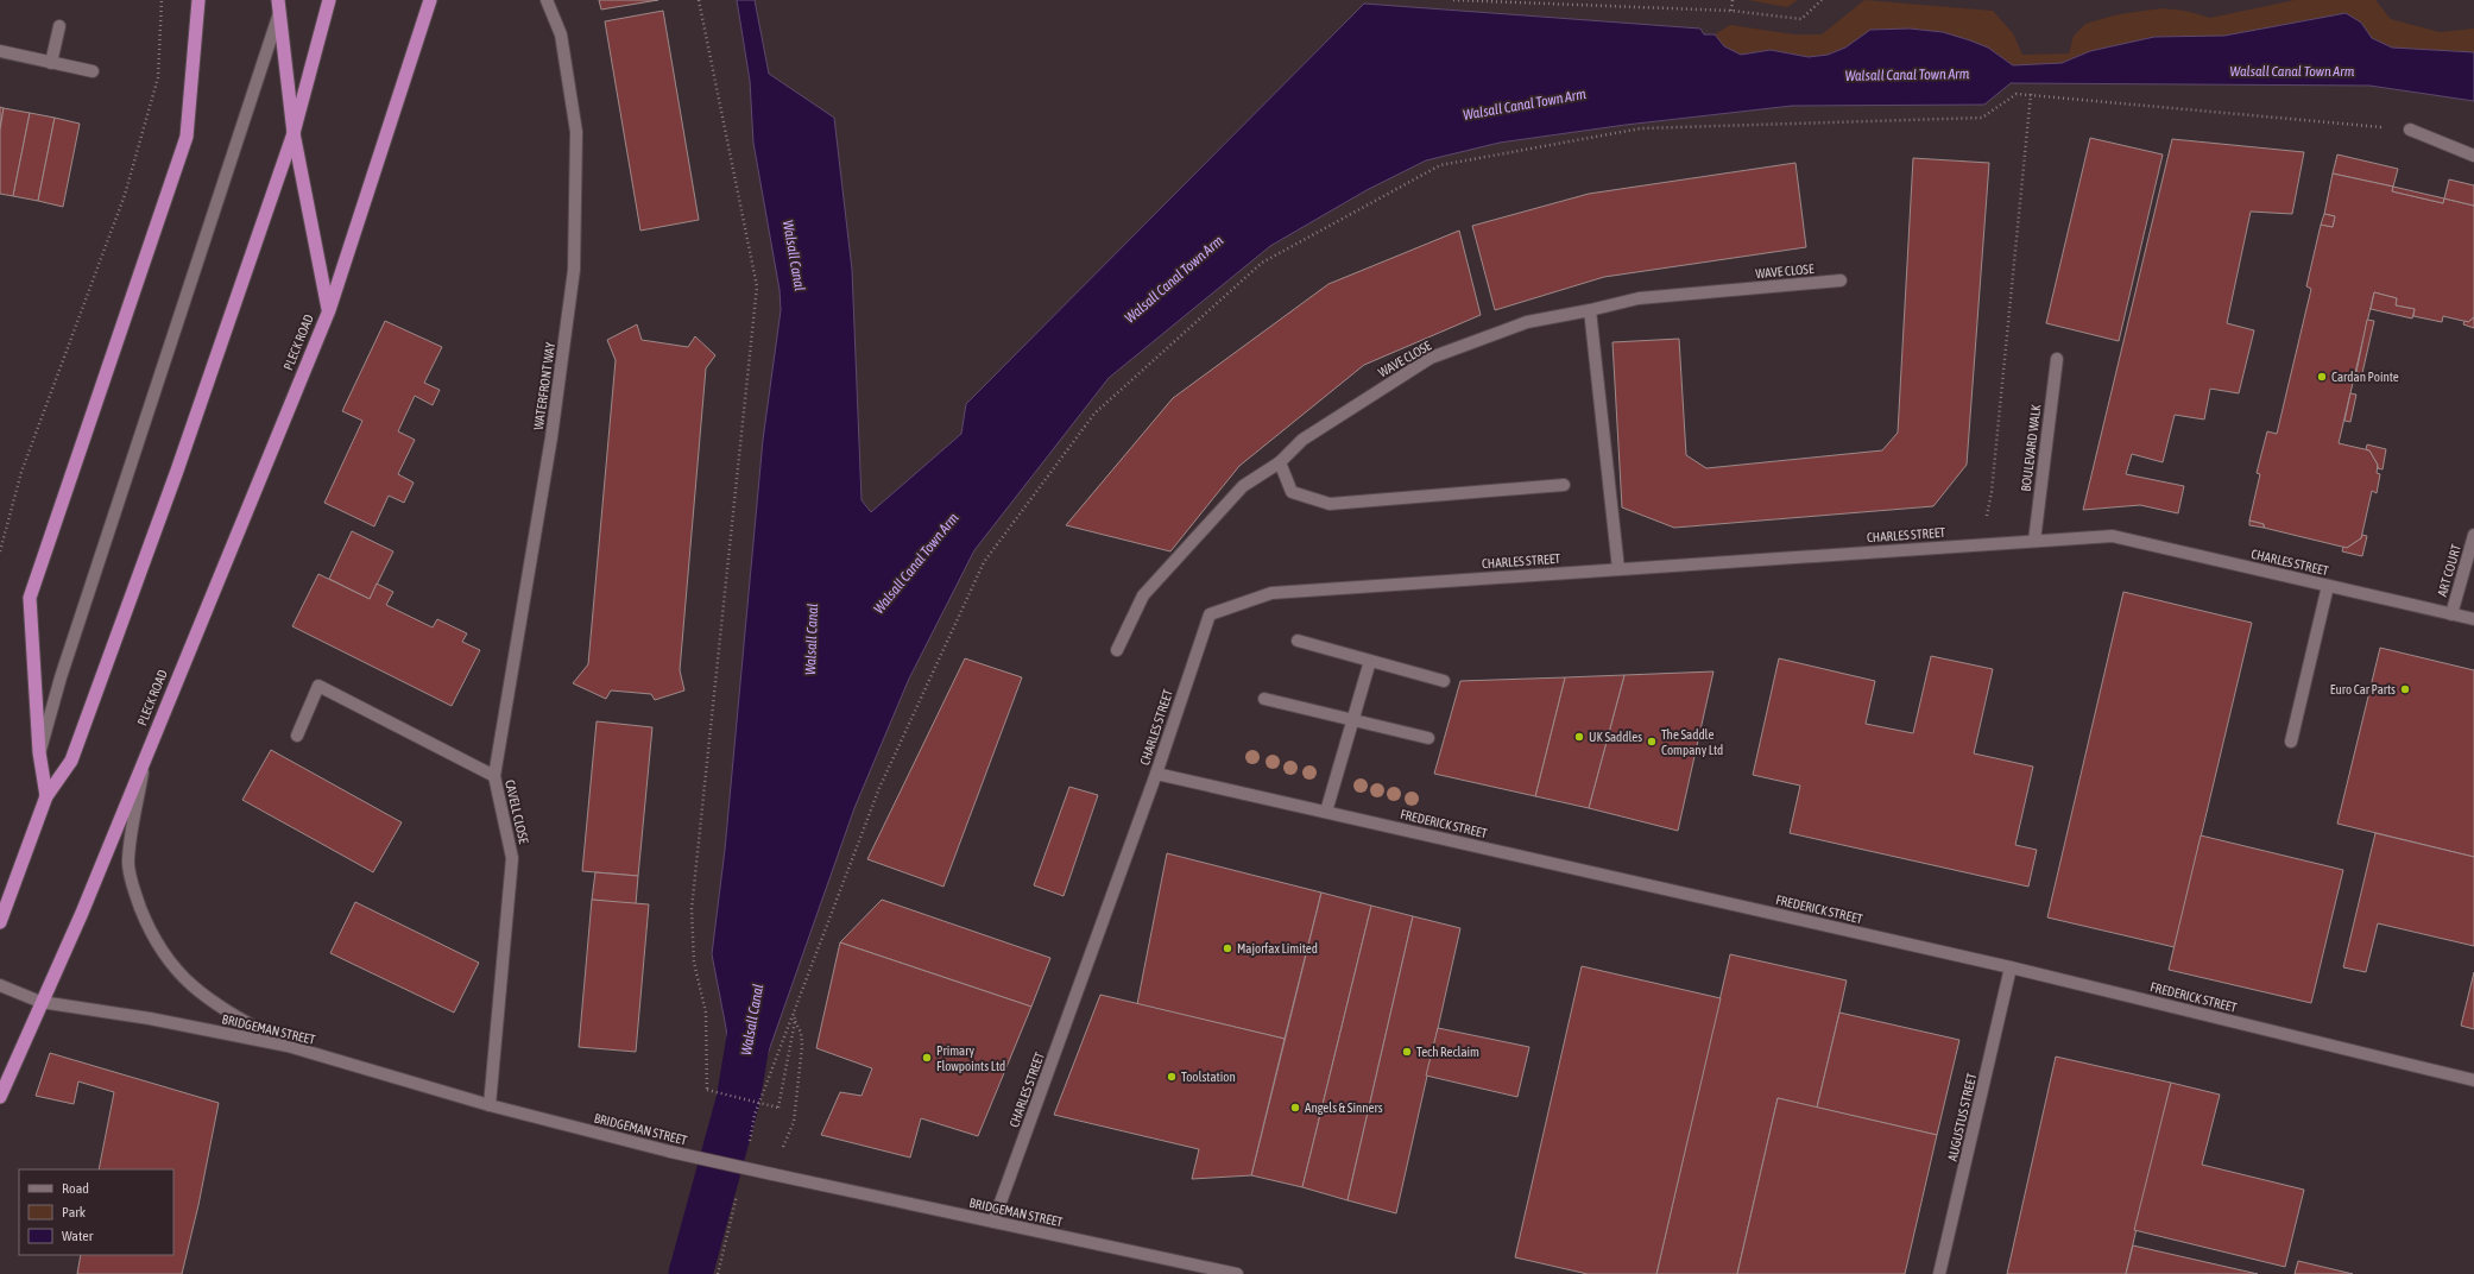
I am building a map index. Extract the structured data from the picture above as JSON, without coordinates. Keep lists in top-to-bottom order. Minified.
{"streets":{"highway":["PLECK ROAD"],"street":["WAVE CLOSE","WATERFRONT WAY","BOULEVARD WALK","CHARLES STREET","ART COURT","CAVELL CLOSE","FREDERICK STREET","BRIDGEMAN STREET","AUGUSTUS STREET"]},"crossings":[["PLECK ROAD","BRIDGEMAN STREET"],["WATERFRONT WAY","CAVELL CLOSE"],["BOULEVARD WALK","CHARLES STREET"],["CHARLES STREET","ART COURT"],["CHARLES STREET","FREDERICK STREET"],["CHARLES STREET","BRIDGEMAN STREET"],["CAVELL CLOSE","BRIDGEMAN STREET"],["FREDERICK STREET","AUGUSTUS STREET"]],"water":["Walsall Canal Town Arm","Walsall Canal"],"places":["Cardan Pointe","Euro Car Parts","UK Saddles","The Saddle Company Ltd","Majorfax Limited","Tech Reclaim","Primary Flowpoints Ltd","Toolstation","Angels & Sinners"],"legend":["Road","Park","Water"]}
